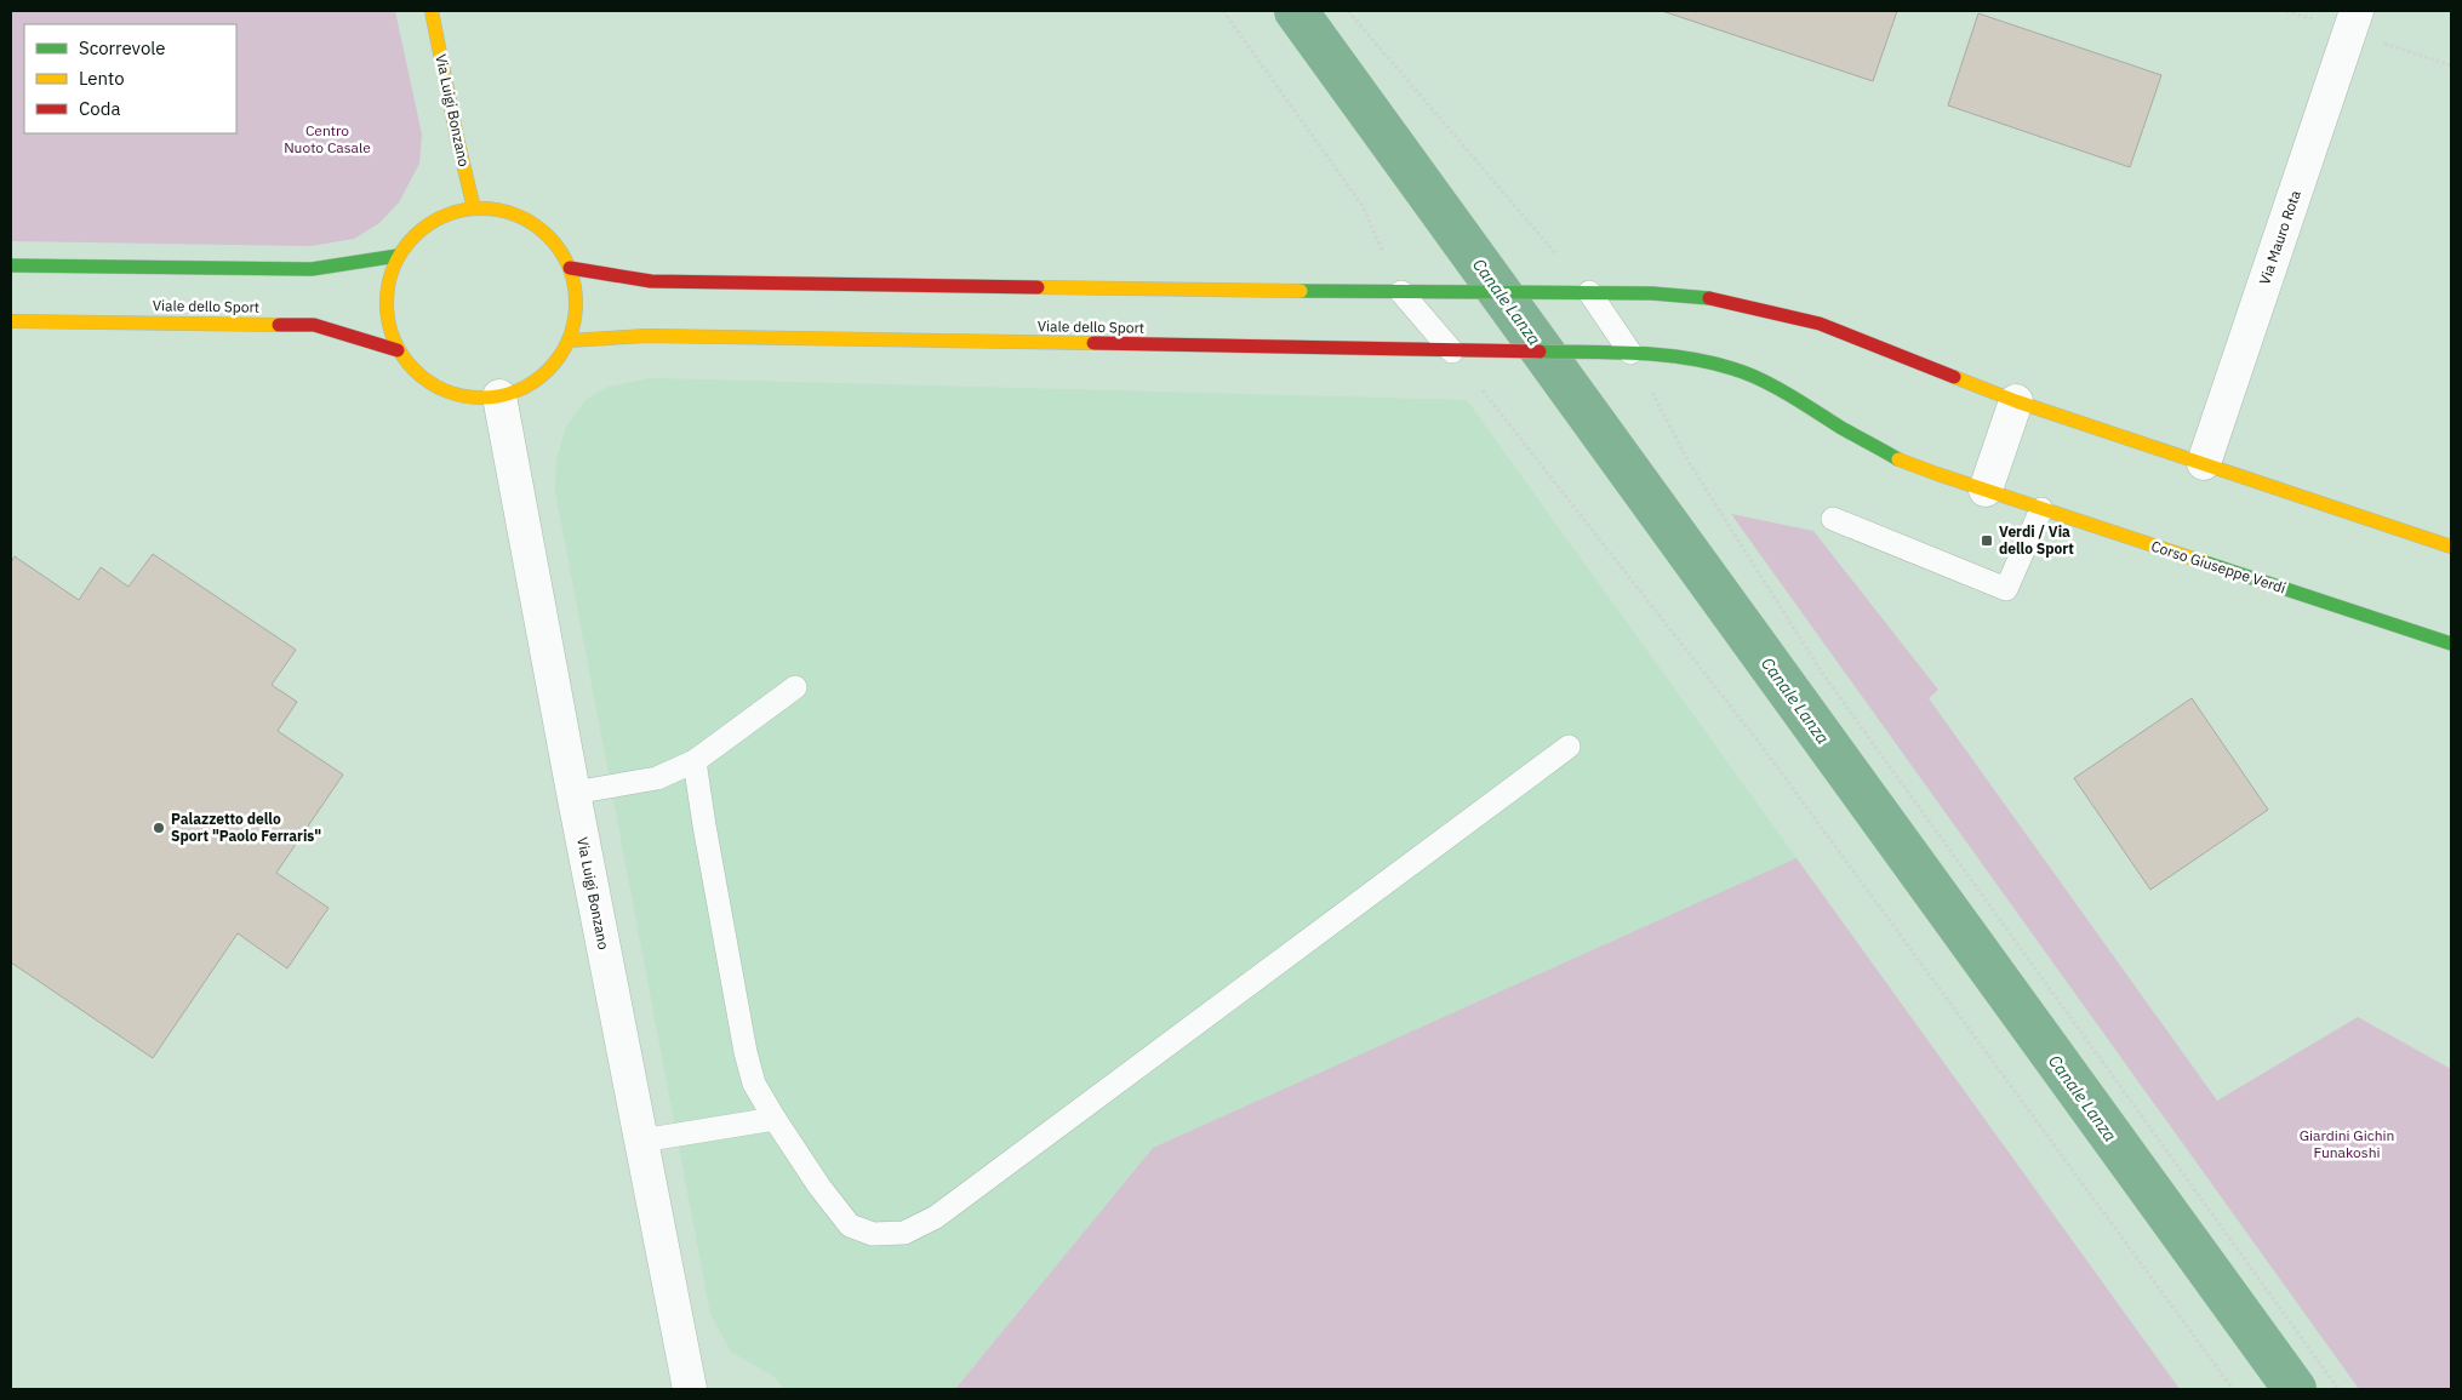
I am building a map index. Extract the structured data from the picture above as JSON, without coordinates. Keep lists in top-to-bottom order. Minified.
{"streets":{"street":["Via Luigi Bonzano","Via Mauro Rota","Viale dello Sport","Corso Giuseppe Verdi"]},"crossings":[["Via Luigi Bonzano","Viale dello Sport"],["Viale dello Sport","Corso Giuseppe Verdi"]],"water":["Canale Lanza"],"parks":["Centro Nuoto Casale","Giardini Gichin Funakoshi"],"places":{"transit":["Verdi / Via dello Sport"],"other":["Palazzetto dello Sport \"Paolo Ferraris\""]},"legend":["Scorrevole","Lento","Coda"]}
